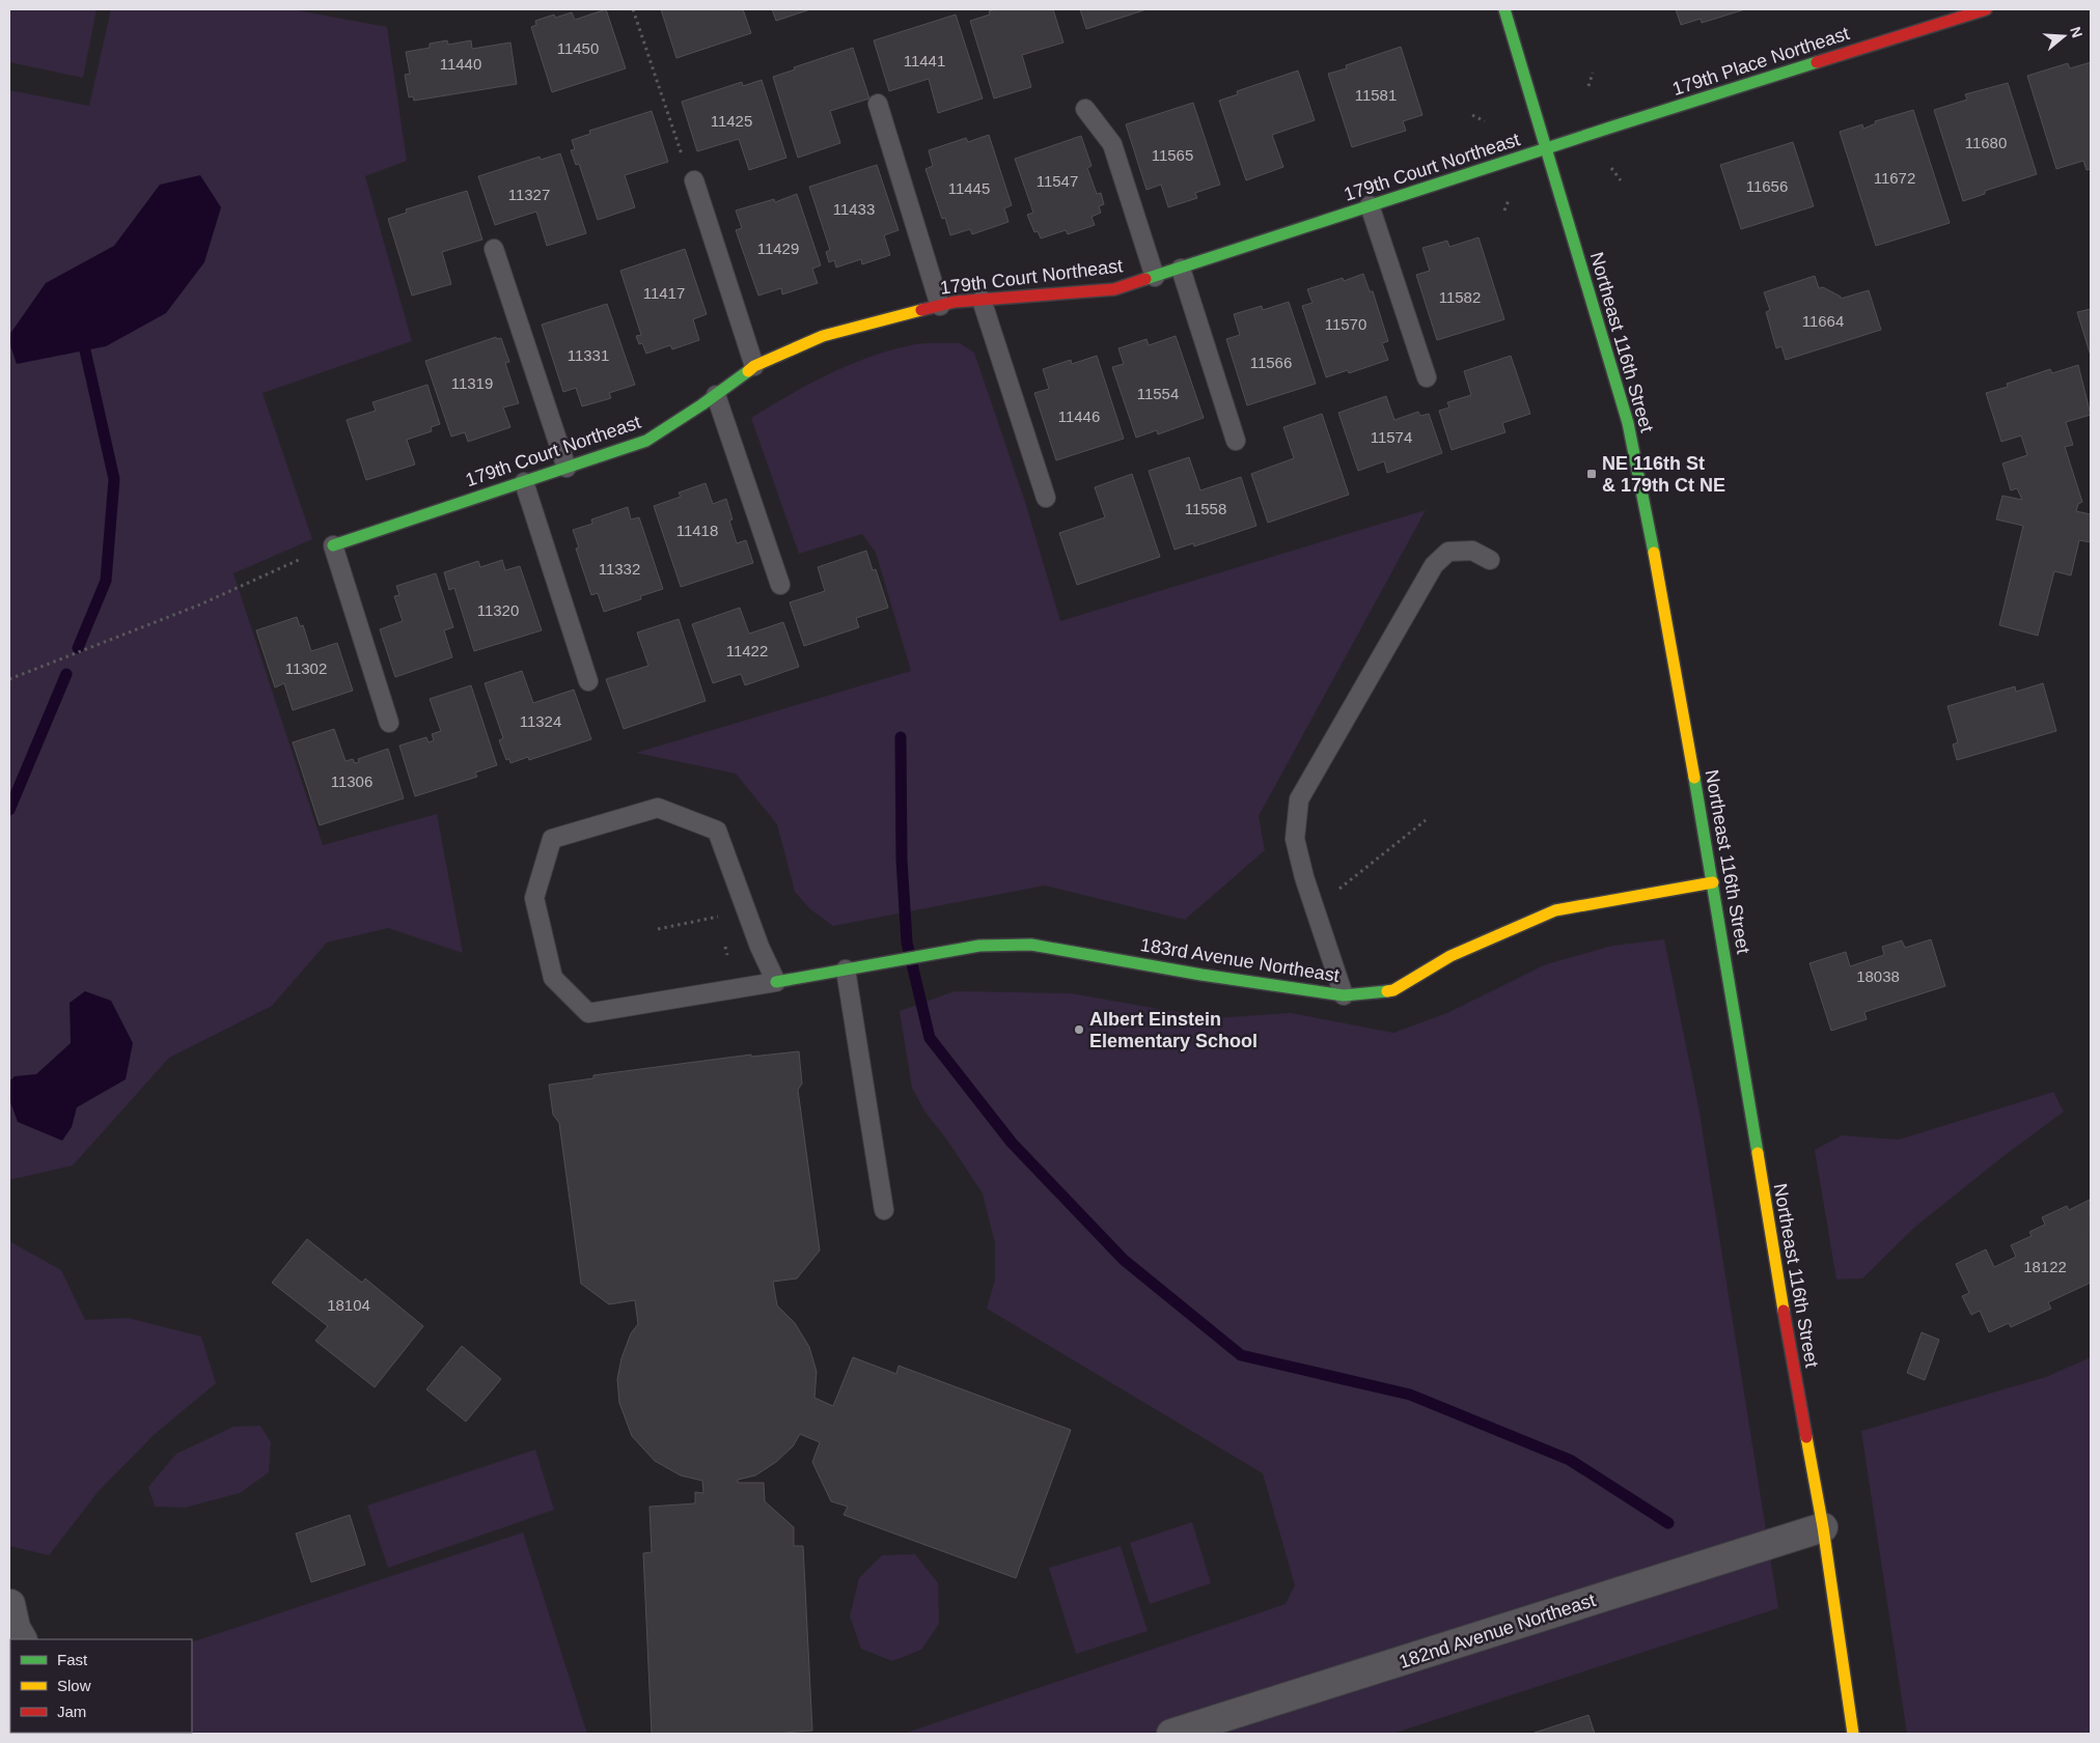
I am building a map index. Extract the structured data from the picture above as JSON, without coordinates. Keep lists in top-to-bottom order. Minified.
{"streets":{"street":["179th Place Northeast","179th Court Northeast","Northeast 116th Street","183rd Avenue Northeast","182nd Avenue Northeast"]},"crossings":[["179th Place Northeast","179th Court Northeast"],["179th Place Northeast","Northeast 116th Street"],["179th Court Northeast","Northeast 116th Street"],["Northeast 116th Street","183rd Avenue Northeast"],["Northeast 116th Street","182nd Avenue Northeast"]],"places":{"transit":["NE 116th St & 179th Ct NE"],"other":["Albert Einstein Elementary School"]},"house_numbers":["11450","11441","11440","11581","11425","11680","11565","11672","11547","11656","11445","11327","11433","11429","11417","11582","11664","11570","11331","11566","11319","11554","11446","11574","11558","11418","11332","11320","11422","11302","11324","11306","18038","18122","18104"],"legend":["Fast","Slow","Jam"],"north":"right"}
